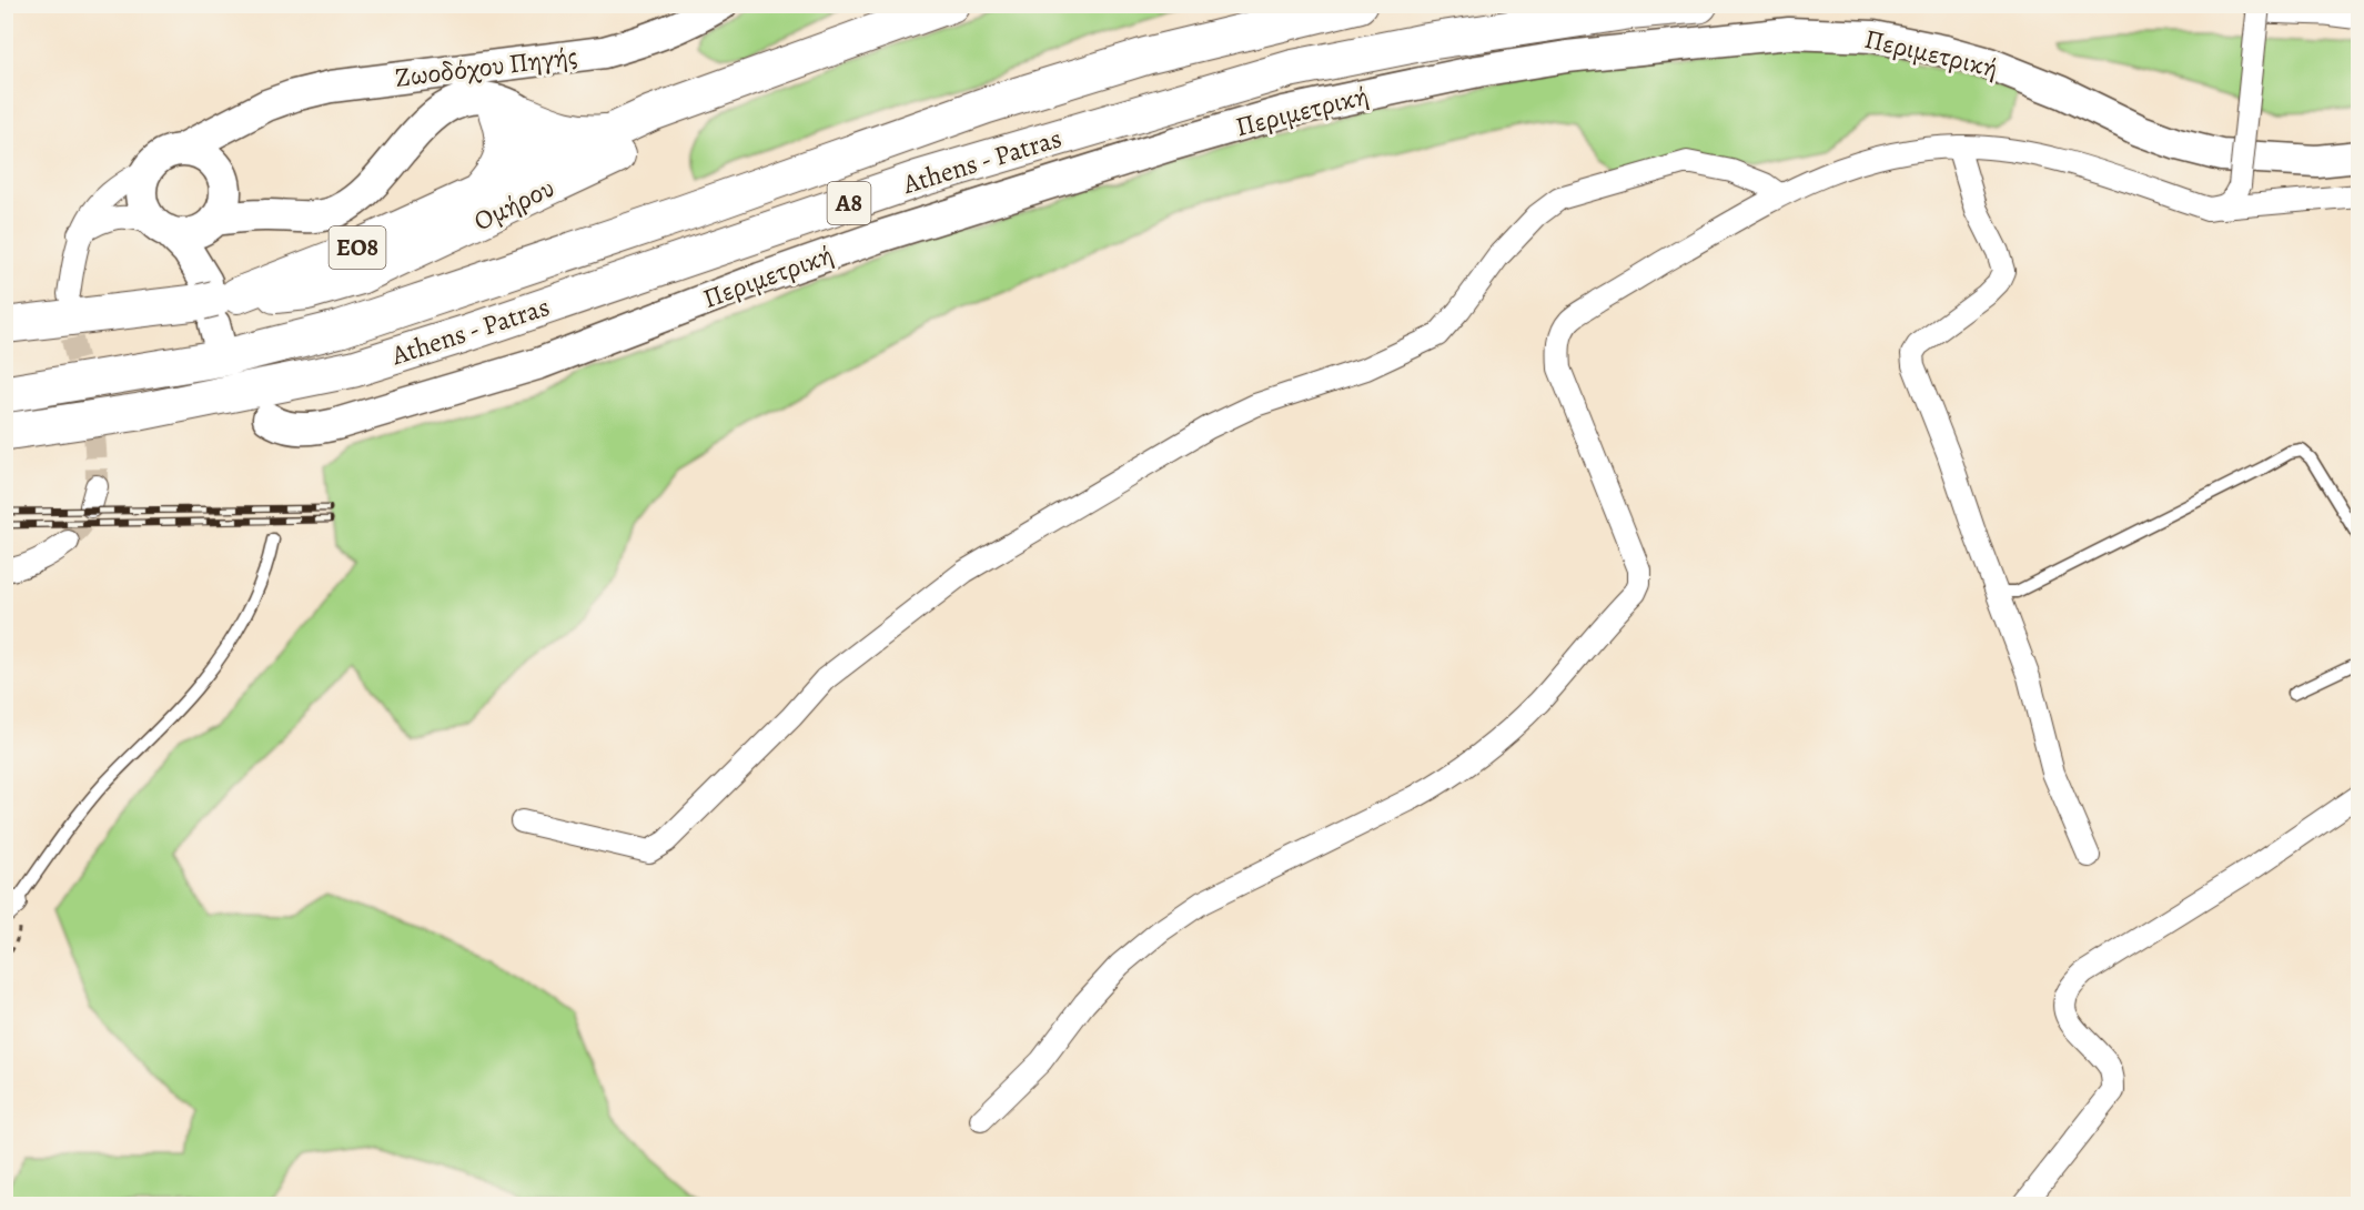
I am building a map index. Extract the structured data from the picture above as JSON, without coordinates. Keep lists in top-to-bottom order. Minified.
{"streets":{"highway":["Athens - Patras","Α8"],"main road":["Ομήρου","ΕΟ8"],"street":["Περιμετρική","Ζωοδόχου Πηγής"]}}
